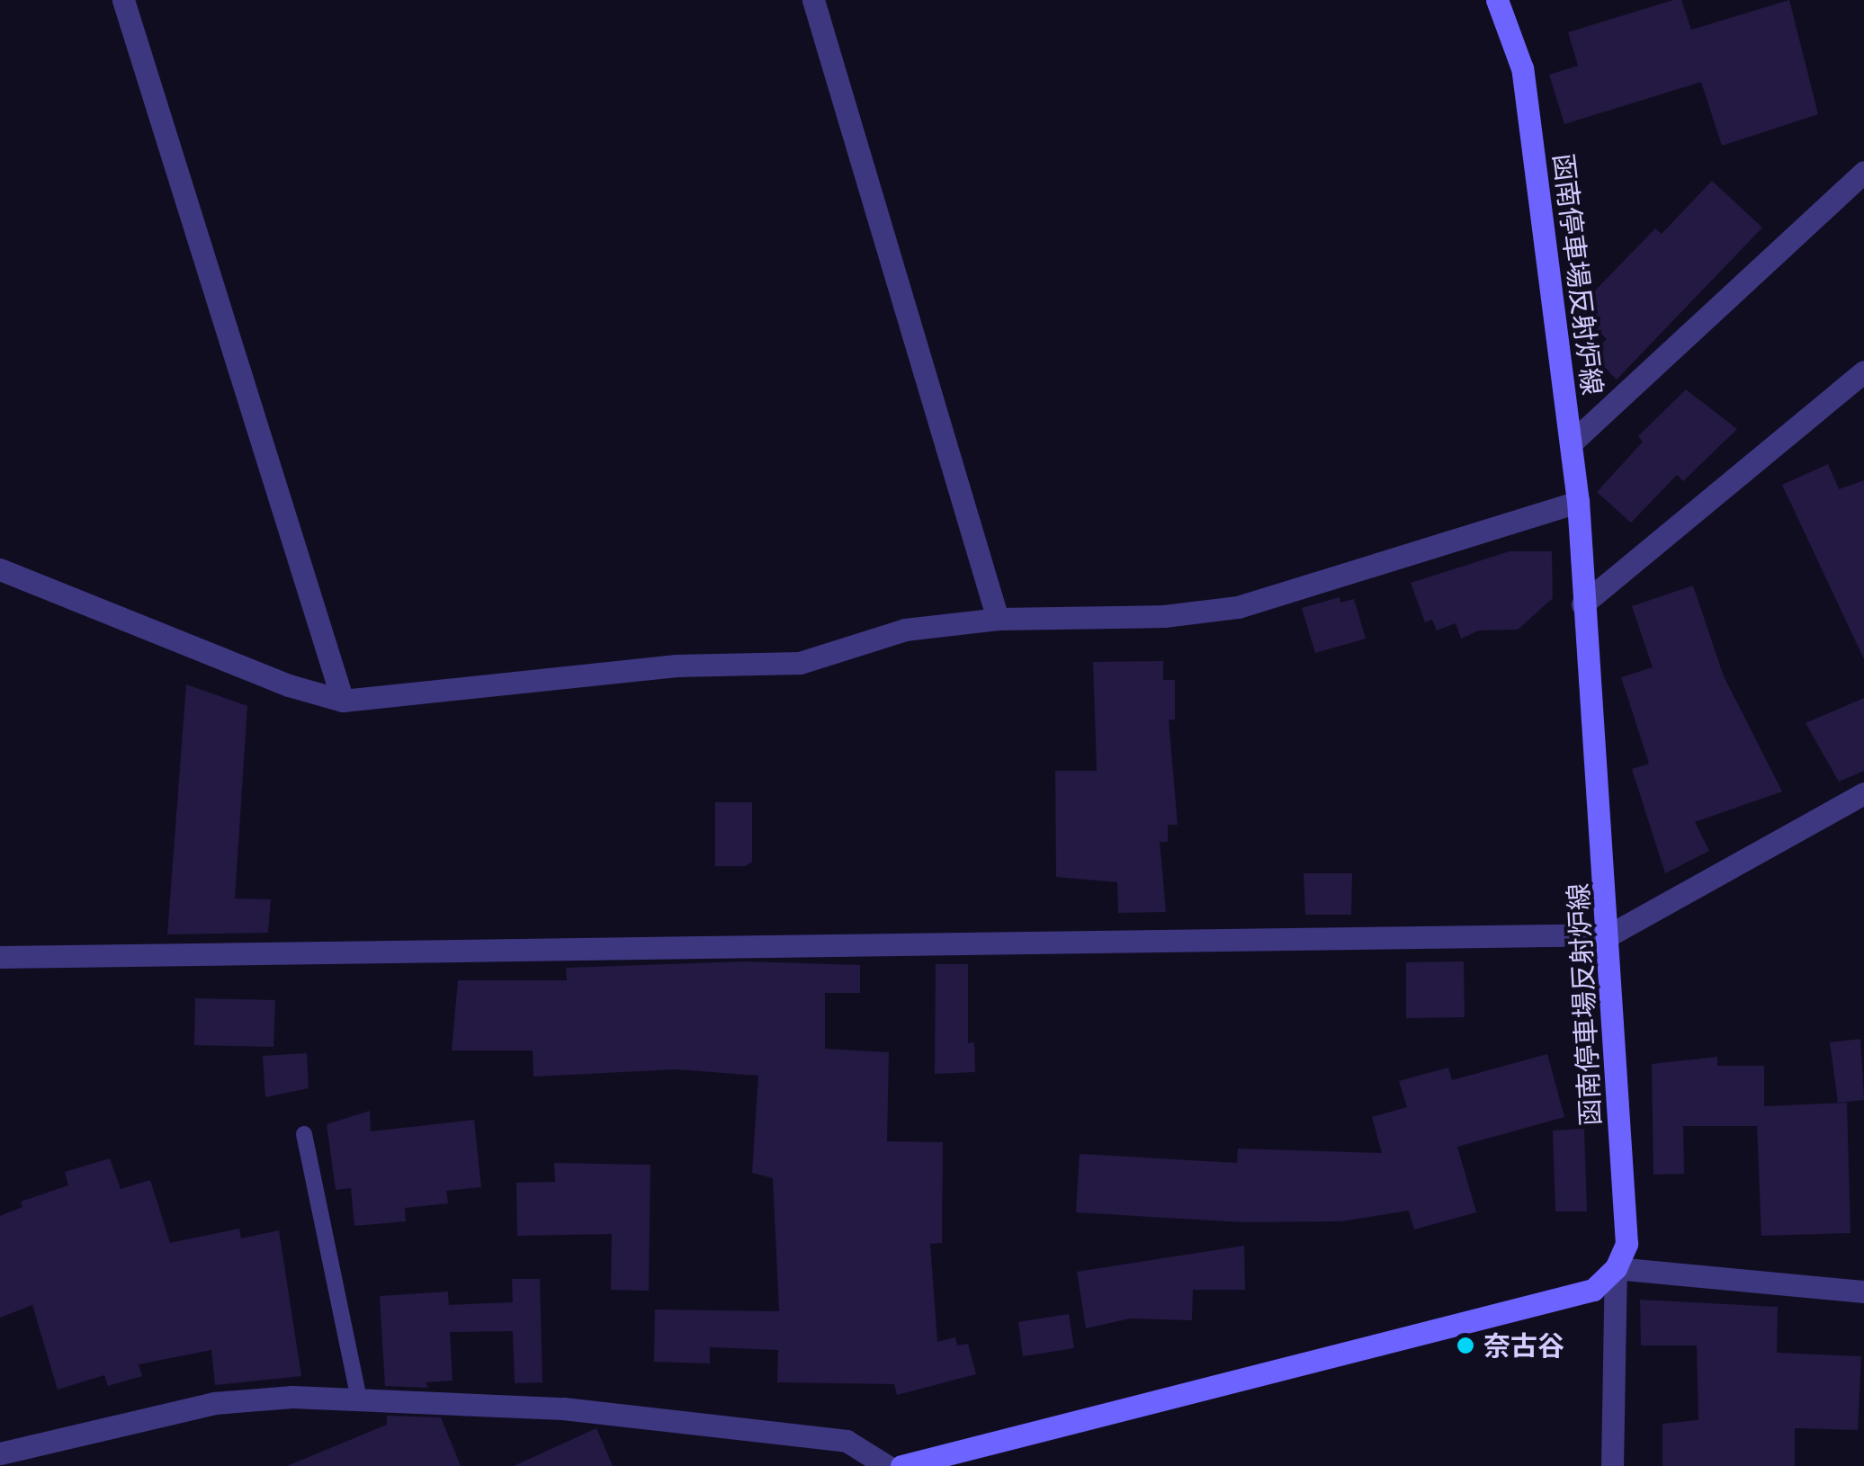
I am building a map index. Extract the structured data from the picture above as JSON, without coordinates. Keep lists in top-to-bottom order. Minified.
{"streets":{"main road":["函南停車場反射炉線"]},"places":["奈古谷"]}
